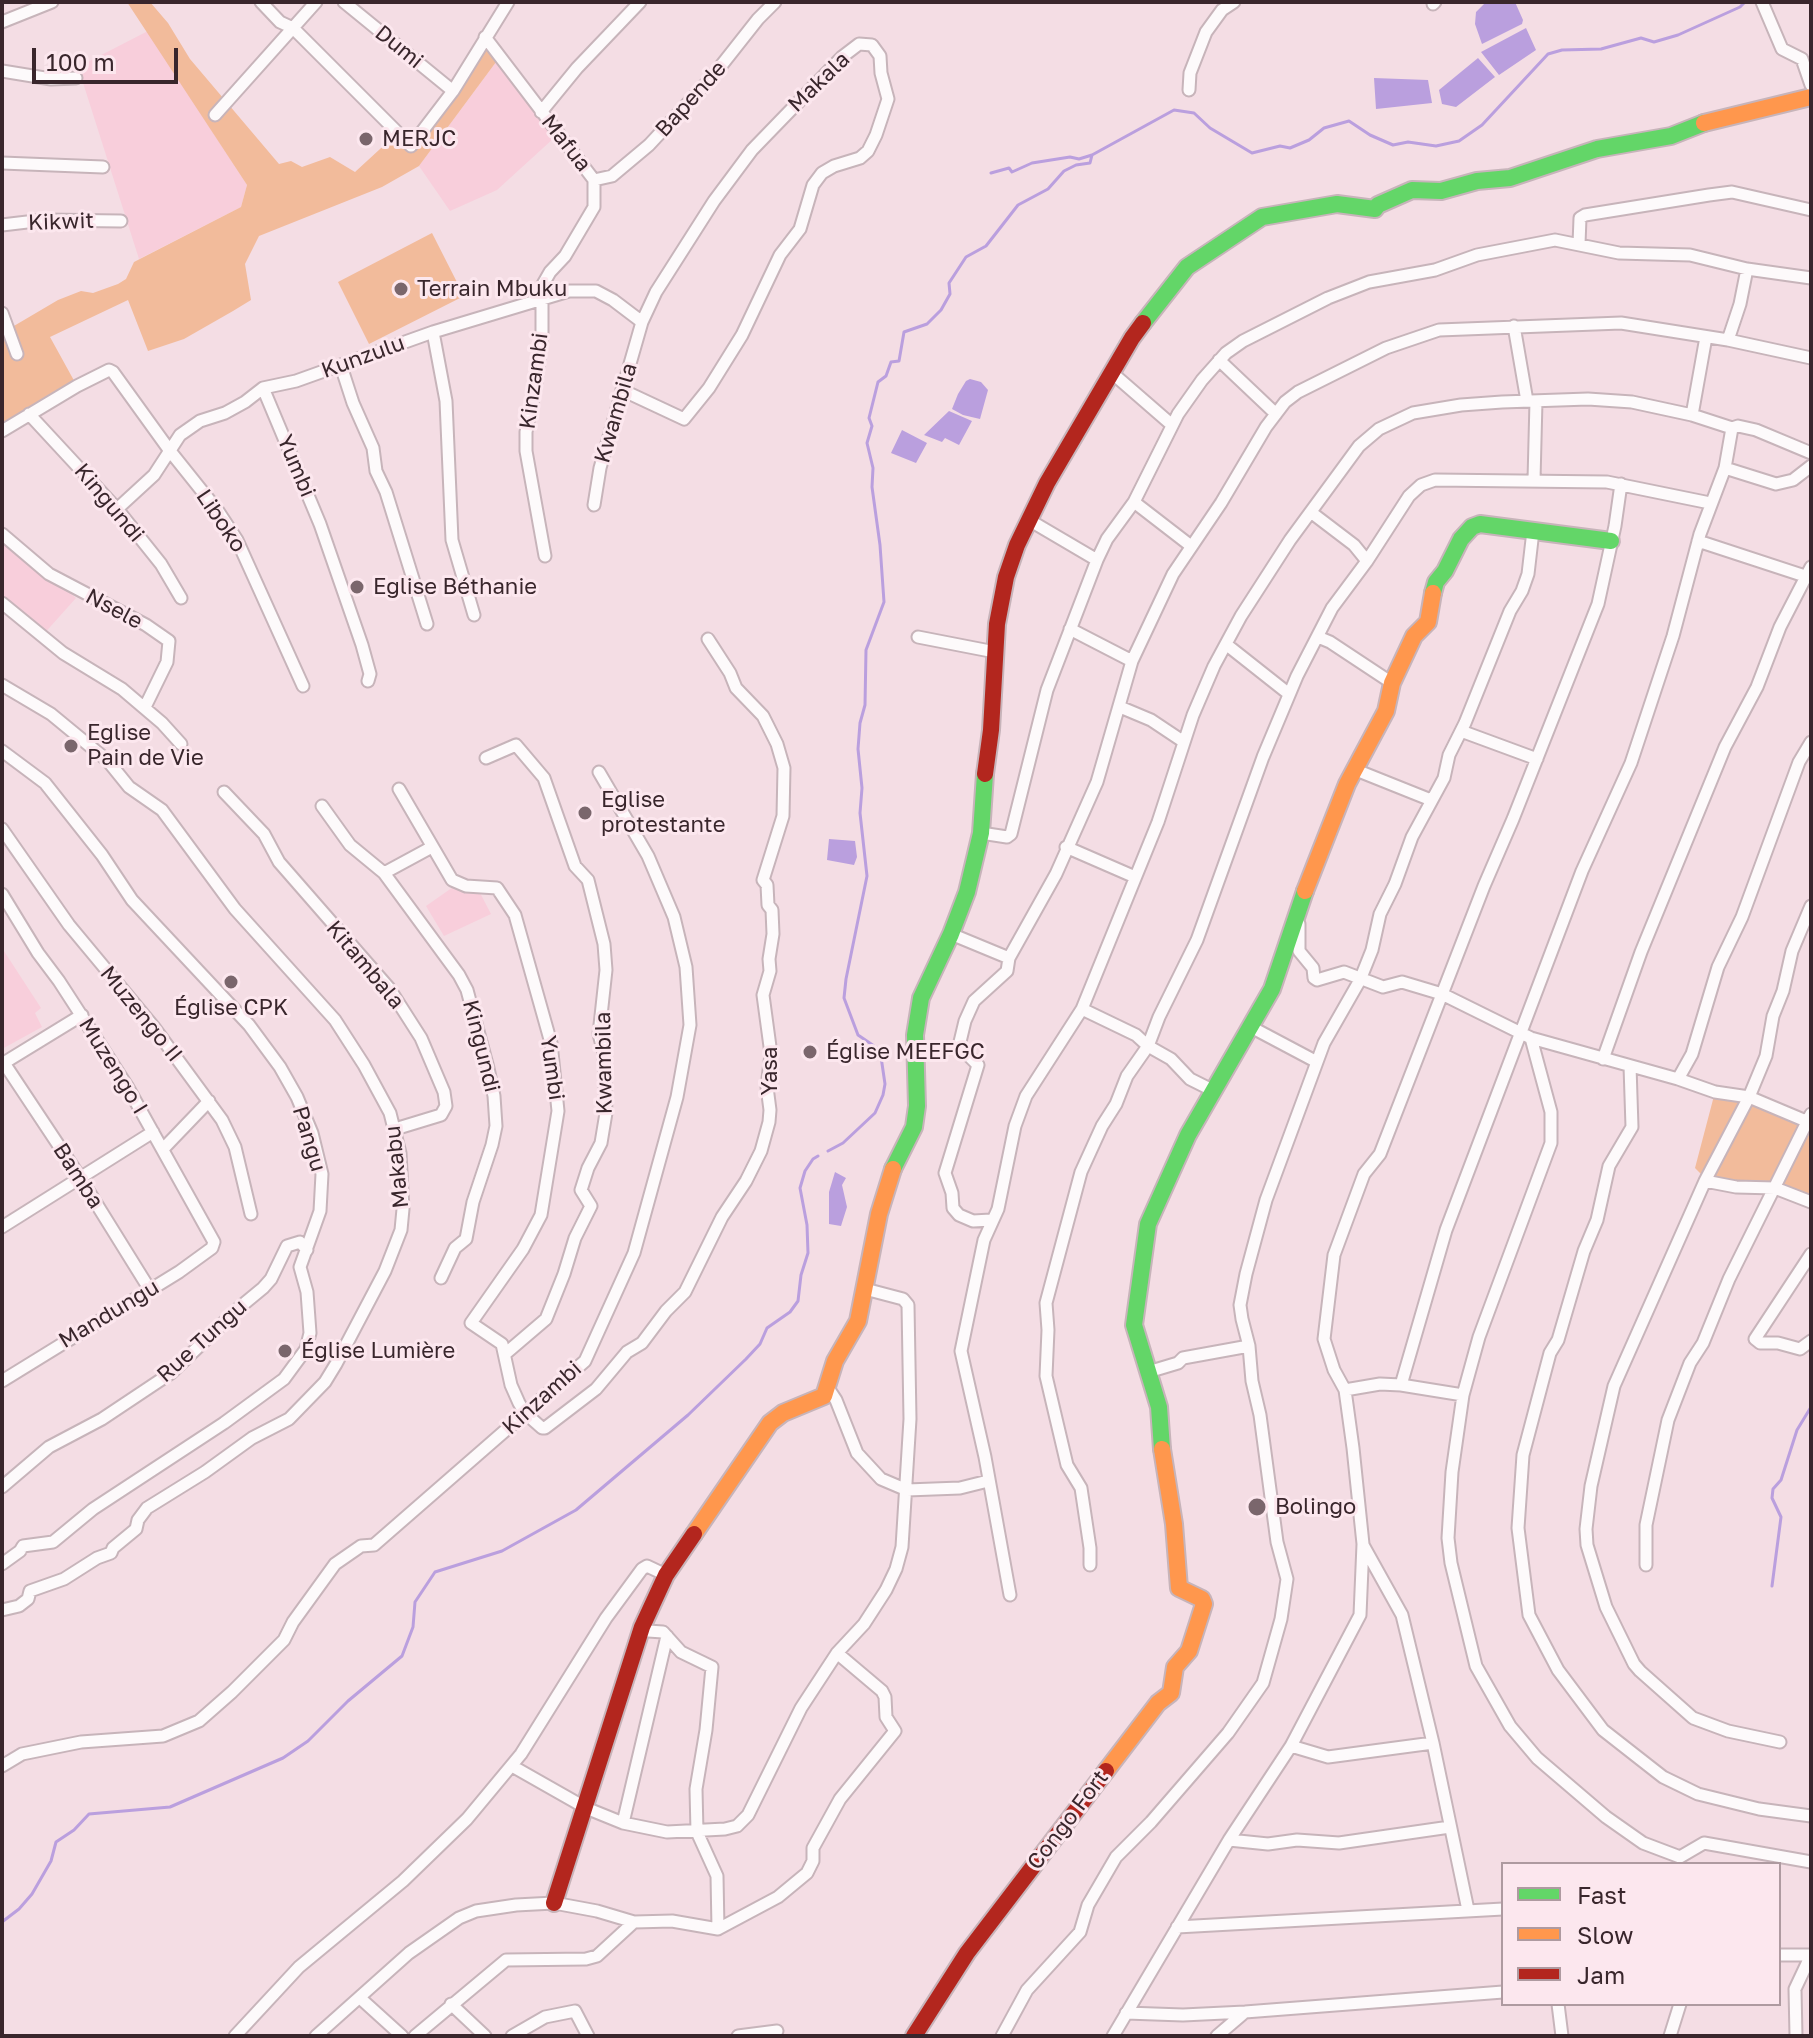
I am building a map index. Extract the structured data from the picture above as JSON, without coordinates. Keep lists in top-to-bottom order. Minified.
{"streets":{"street":["Dumi","Makala","Bapende","Mafua","Kikwit","Kunzulu","Kinzambi","Kwambila","Yumbi","Kingundi","Liboko","Nsele","Kitambala","Muzengo II","Muzengo I","Yasa","Pangu","Makabu","Bamba","Mandungu","Rue Tungu","Congo Fort"]},"crossings":[["Makala","Kunzulu"],["Makala","Kwambila"],["Bapende","Mafua"],["Mafua","Kunzulu"],["Mafua","Kinzambi"],["Kunzulu","Kinzambi"],["Kunzulu","Kwambila"],["Kunzulu","Yumbi"],["Kunzulu","Kingundi"],["Kunzulu","Liboko"],["Kinzambi","Yasa"],["Kwambila","Yumbi"],["Kingundi","Liboko"],["Kitambala","Makabu"],["Muzengo I","Mandungu"],["Pangu","Rue Tungu"],["Bamba","Mandungu"]],"places":["MERJC","Terrain Mbuku","Eglise Béthanie","Eglise Pain de Vie","Eglise protestante","Église CPK","Église MEEFGC","Église Lumière","Bolingo"],"legend":["Fast","Slow","Jam"],"scale_bar":"100 m"}
